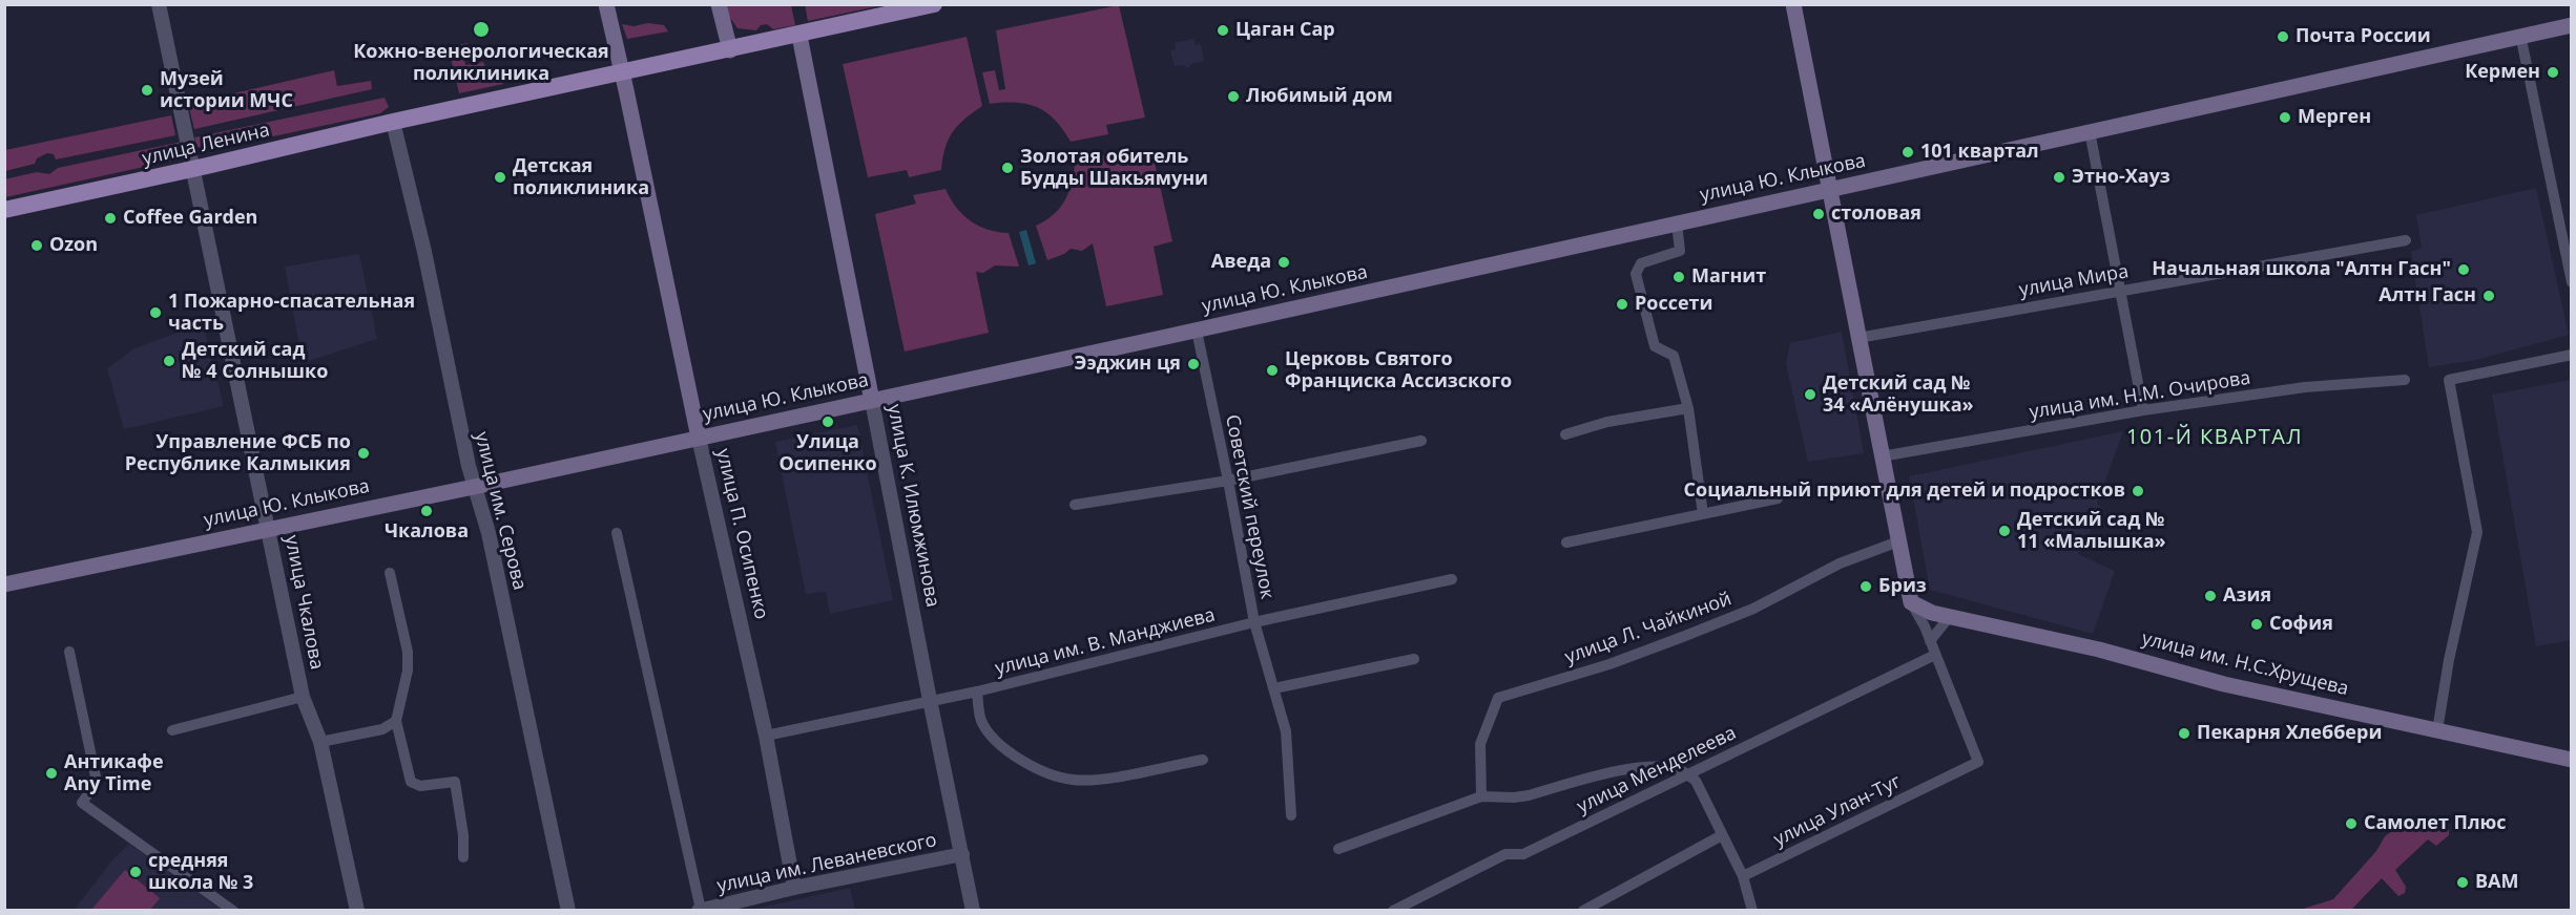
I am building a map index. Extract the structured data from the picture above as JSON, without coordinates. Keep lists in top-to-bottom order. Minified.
{"streets":{"main road":["улица Ленина","улица Ю. Клыкова","улица К. Илюмжинова","улица П. Осипенко","улица им. Н.С.Хрущева"],"street":["улица Мира","улица им. Н.М. Очирова","Советский переулок","улица им. Серова","улица Чкалова","улица Л. Чайкиной","улица им. В. Манджиева","улица Менделеева","улица Улан-Туг","улица им. Леваневского"]},"crossings":[["улица Ленина","улица К. Илюмжинова"],["улица Ленина","улица им. Серова"],["улица Ленина","улица П. Осипенко"],["улица Ленина","улица Чкалова"],["улица Ю. Клыкова","улица К. Илюмжинова"],["улица Ю. Клыкова","Советский переулок"],["улица Ю. Клыкова","улица им. Серова"],["улица Ю. Клыкова","улица П. Осипенко"],["улица Ю. Клыкова","улица Чкалова"],["улица К. Илюмжинова","улица им. В. Манджиева"],["улица К. Илюмжинова","улица им. Леваневского"],["Советский переулок","улица им. В. Манджиева"],["улица П. Осипенко","улица им. В. Манджиева"],["улица П. Осипенко","улица им. Леваневского"],["улица Менделеева","улица Улан-Туг"]],"districts":["101-Й КВАРТАЛ"],"places":["Кожно-венерологическая поликлиника","Цаган Сар","Почта России","Кермен","Музей истории МЧС","Любимый дом","Мерген","101 квартал","Золотая обитель Будды Шакьямуни","Детская поликлиника","Этно-Хауз","столовая","Coffee Garden","Ozon","Аведа","Начальная школа \"Алтн Гасн\"","Магнит","Алтн Гасн","Россети","1 Пожарно-спасательная часть","Детский сад № 4 Солнышко","Ээджин ця","Церковь Святого Франциска Ассизского","Детский сад № 34 «Алёнушка»","Улица Осипенко","Управление ФСБ по Республике Калмыкия","Социальный приют для детей и подростков","Чкалова","Детский сад № 11 «Малышка»","Бриз","Азия","София","Пекарня Хлеббери","Антикафе Any Time","Самолет Плюс","средняя школа № 3","ВАМ"]}
